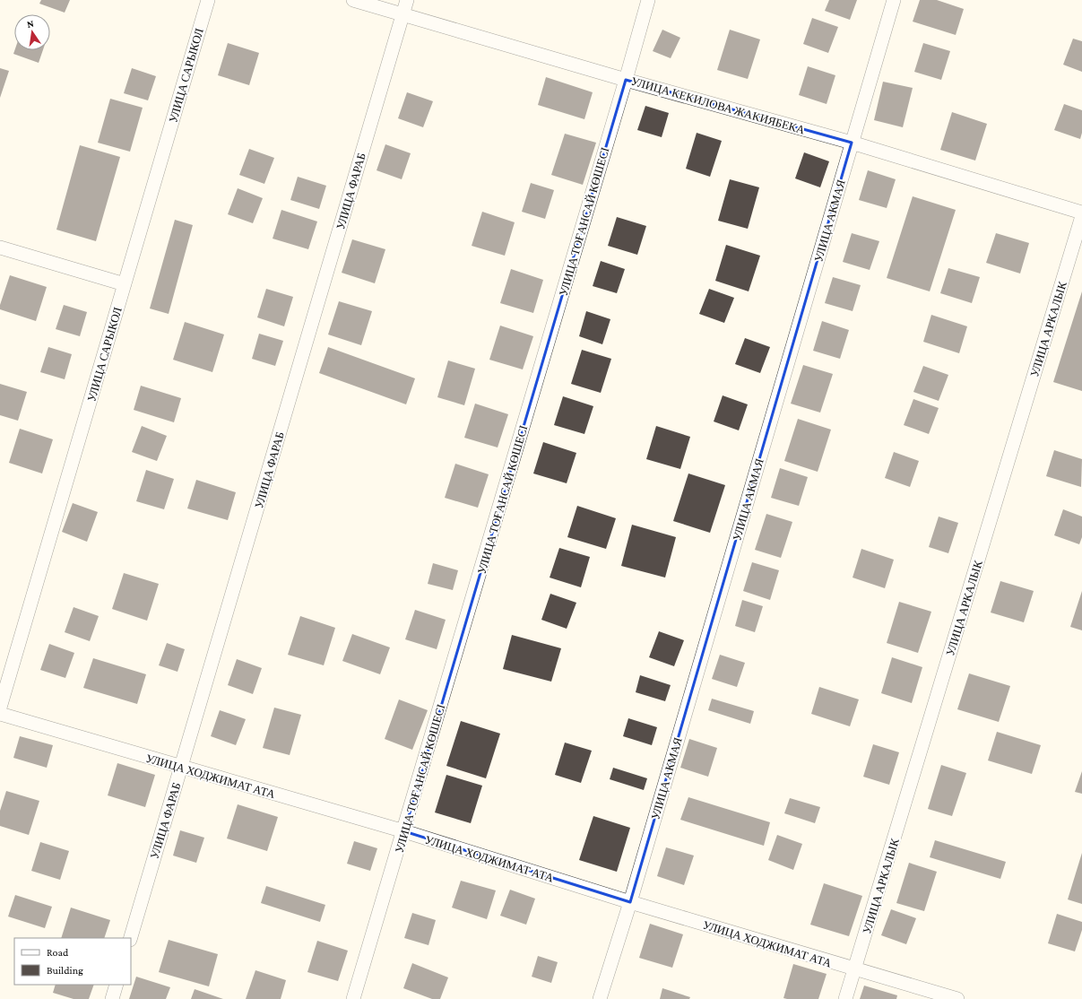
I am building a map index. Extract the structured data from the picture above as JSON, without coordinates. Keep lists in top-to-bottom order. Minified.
{"streets":{"street":["УЛИЦА САРЫКОЛ","УЛИЦА КЕКИЛОВА ЖАКИЯБЕКА","УЛИЦА ФАРАБ","УЛИЦА АКМАЯ","УЛИЦА ТОҒАНСАЙ КӨШЕСІ","УЛИЦА АРКАЛЫК","УЛИЦА ХОДЖИМАТ АТА"]},"crossings":[["УЛИЦА КЕКИЛОВА ЖАКИЯБЕКА","УЛИЦА ФАРАБ"],["УЛИЦА КЕКИЛОВА ЖАКИЯБЕКА","УЛИЦА АКМАЯ"],["УЛИЦА КЕКИЛОВА ЖАКИЯБЕКА","УЛИЦА ТОҒАНСАЙ КӨШЕСІ"],["УЛИЦА ФАРАБ","УЛИЦА ХОДЖИМАТ АТА"],["УЛИЦА АКМАЯ","УЛИЦА ХОДЖИМАТ АТА"],["УЛИЦА ТОҒАНСАЙ КӨШЕСІ","УЛИЦА ХОДЖИМАТ АТА"],["УЛИЦА АРКАЛЫК","УЛИЦА ХОДЖИМАТ АТА"]],"legend":["Road","Building"],"north":"top"}
